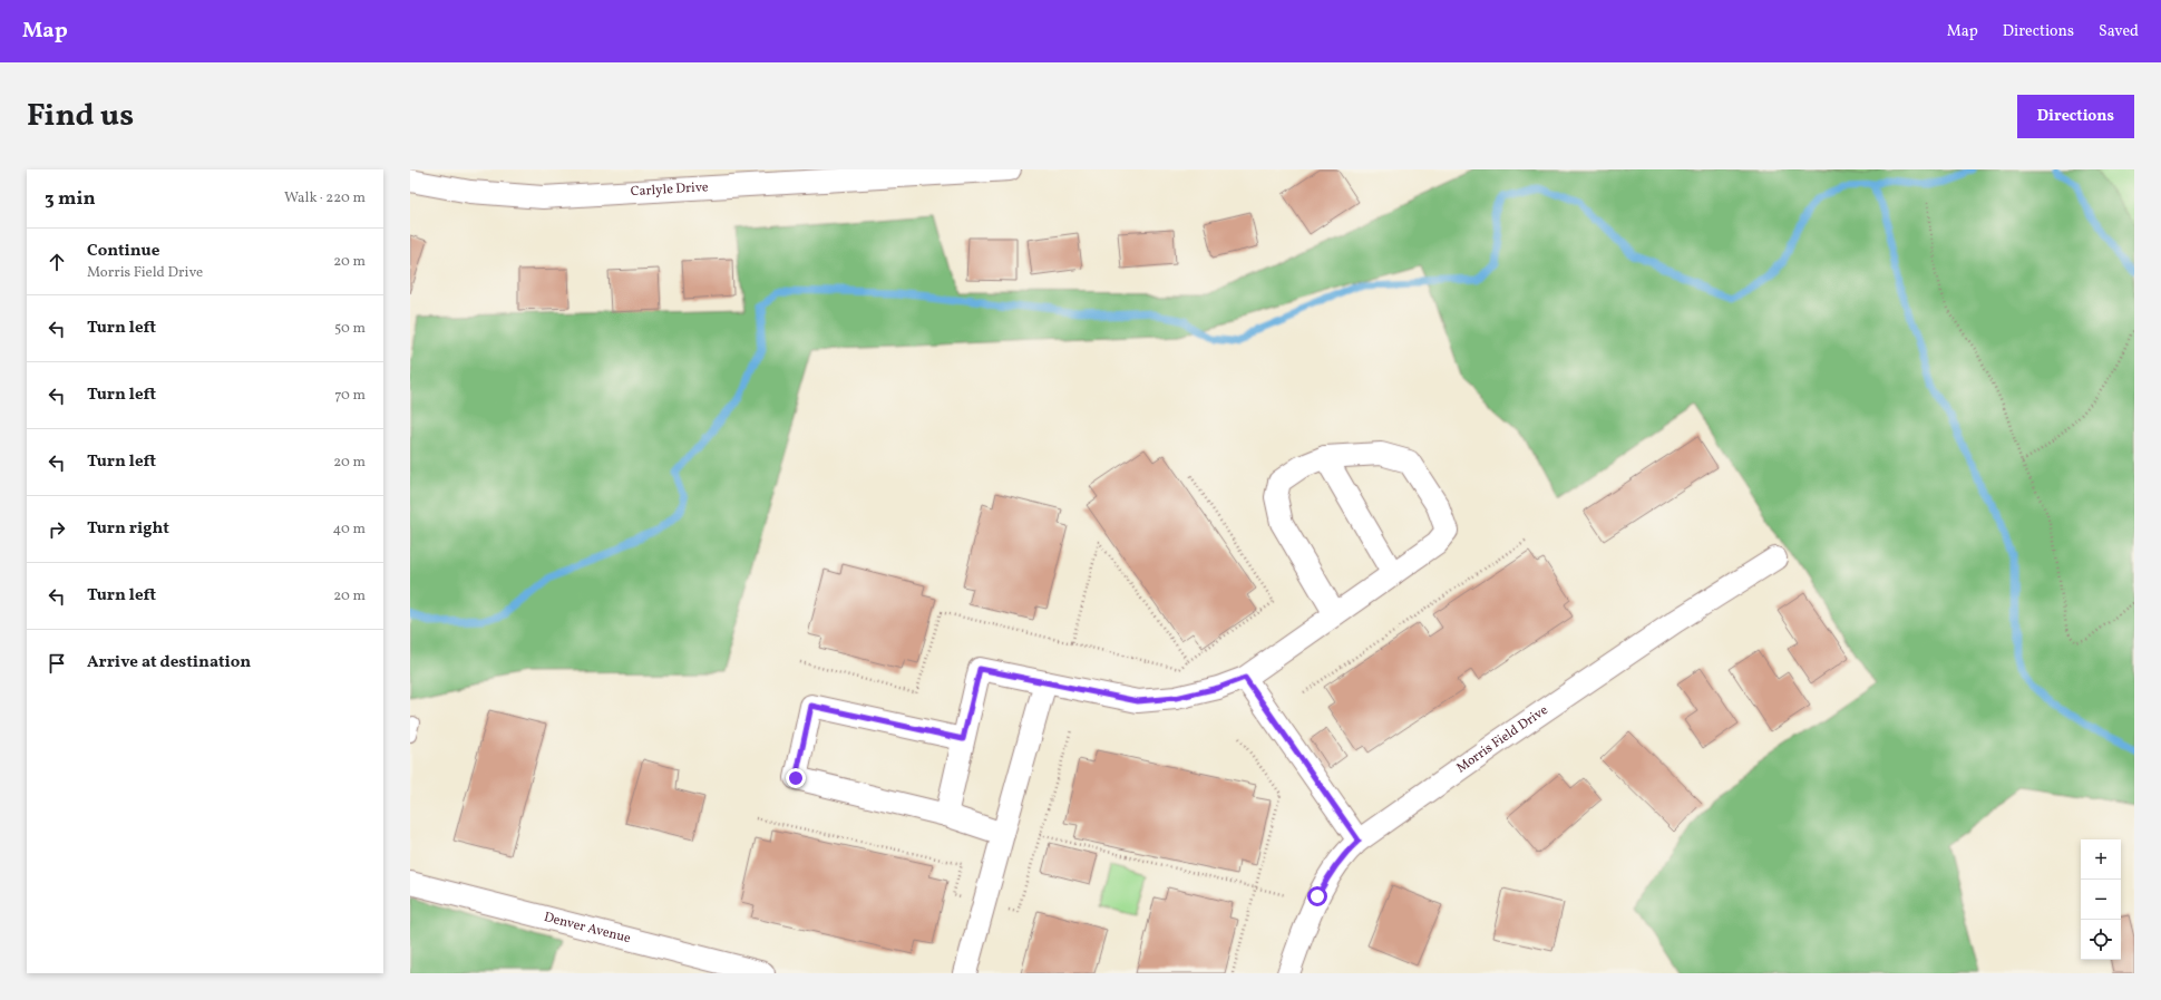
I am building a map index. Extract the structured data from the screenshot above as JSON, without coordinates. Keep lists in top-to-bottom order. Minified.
{"streets":{"street":["Carlyle Drive","Morris Field Drive","Denver Avenue"]},"page":{"header":"Map","nav":["Map","Directions","Saved"],"title":"Find us","buttons":"Directions","heading":["3 min","Walk · 220 m"],"list":[["Continue","Morris Field Drive","20 m"],["Turn left","50 m"],["Turn left","70 m"],["Turn left","20 m"],["Turn right","40 m"],["Turn left","20 m"],"Arrive at destination"],"map_buttons":["+","−"]}}
